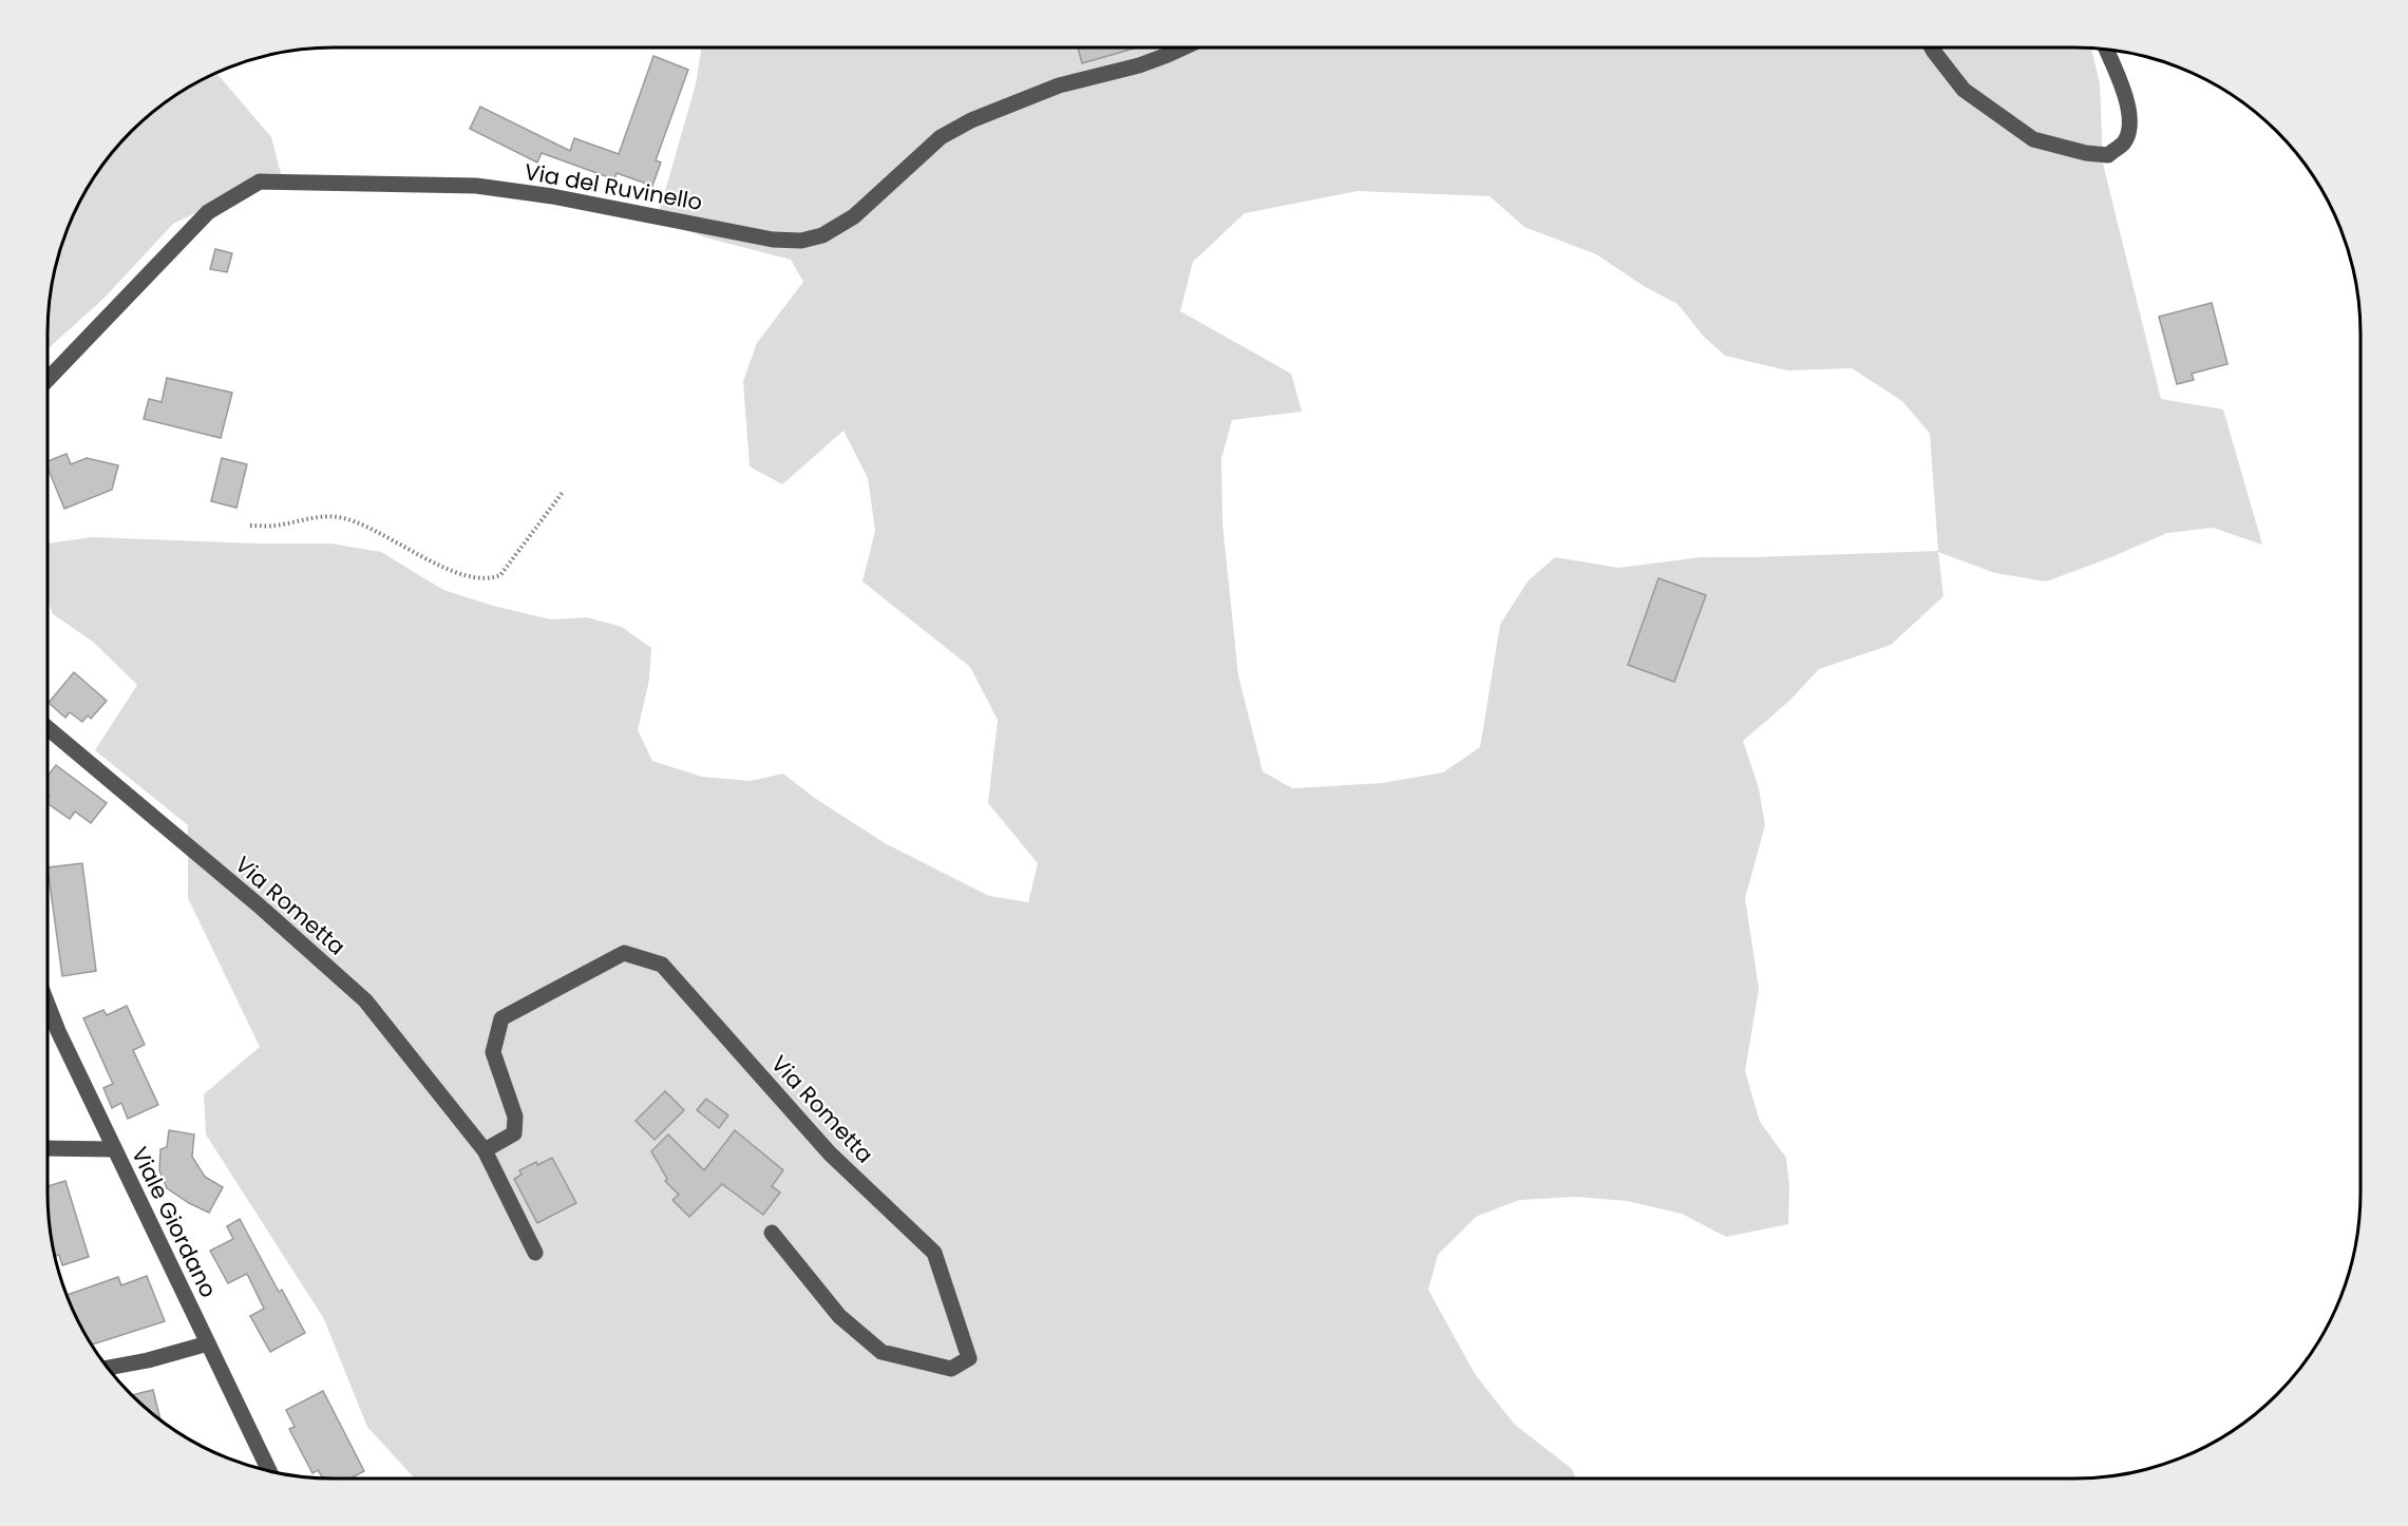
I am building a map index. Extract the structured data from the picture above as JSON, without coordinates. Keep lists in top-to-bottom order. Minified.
{"streets":{"street":["Via del Ruvinello","Via Rometta","Viale Giordano"]}}
